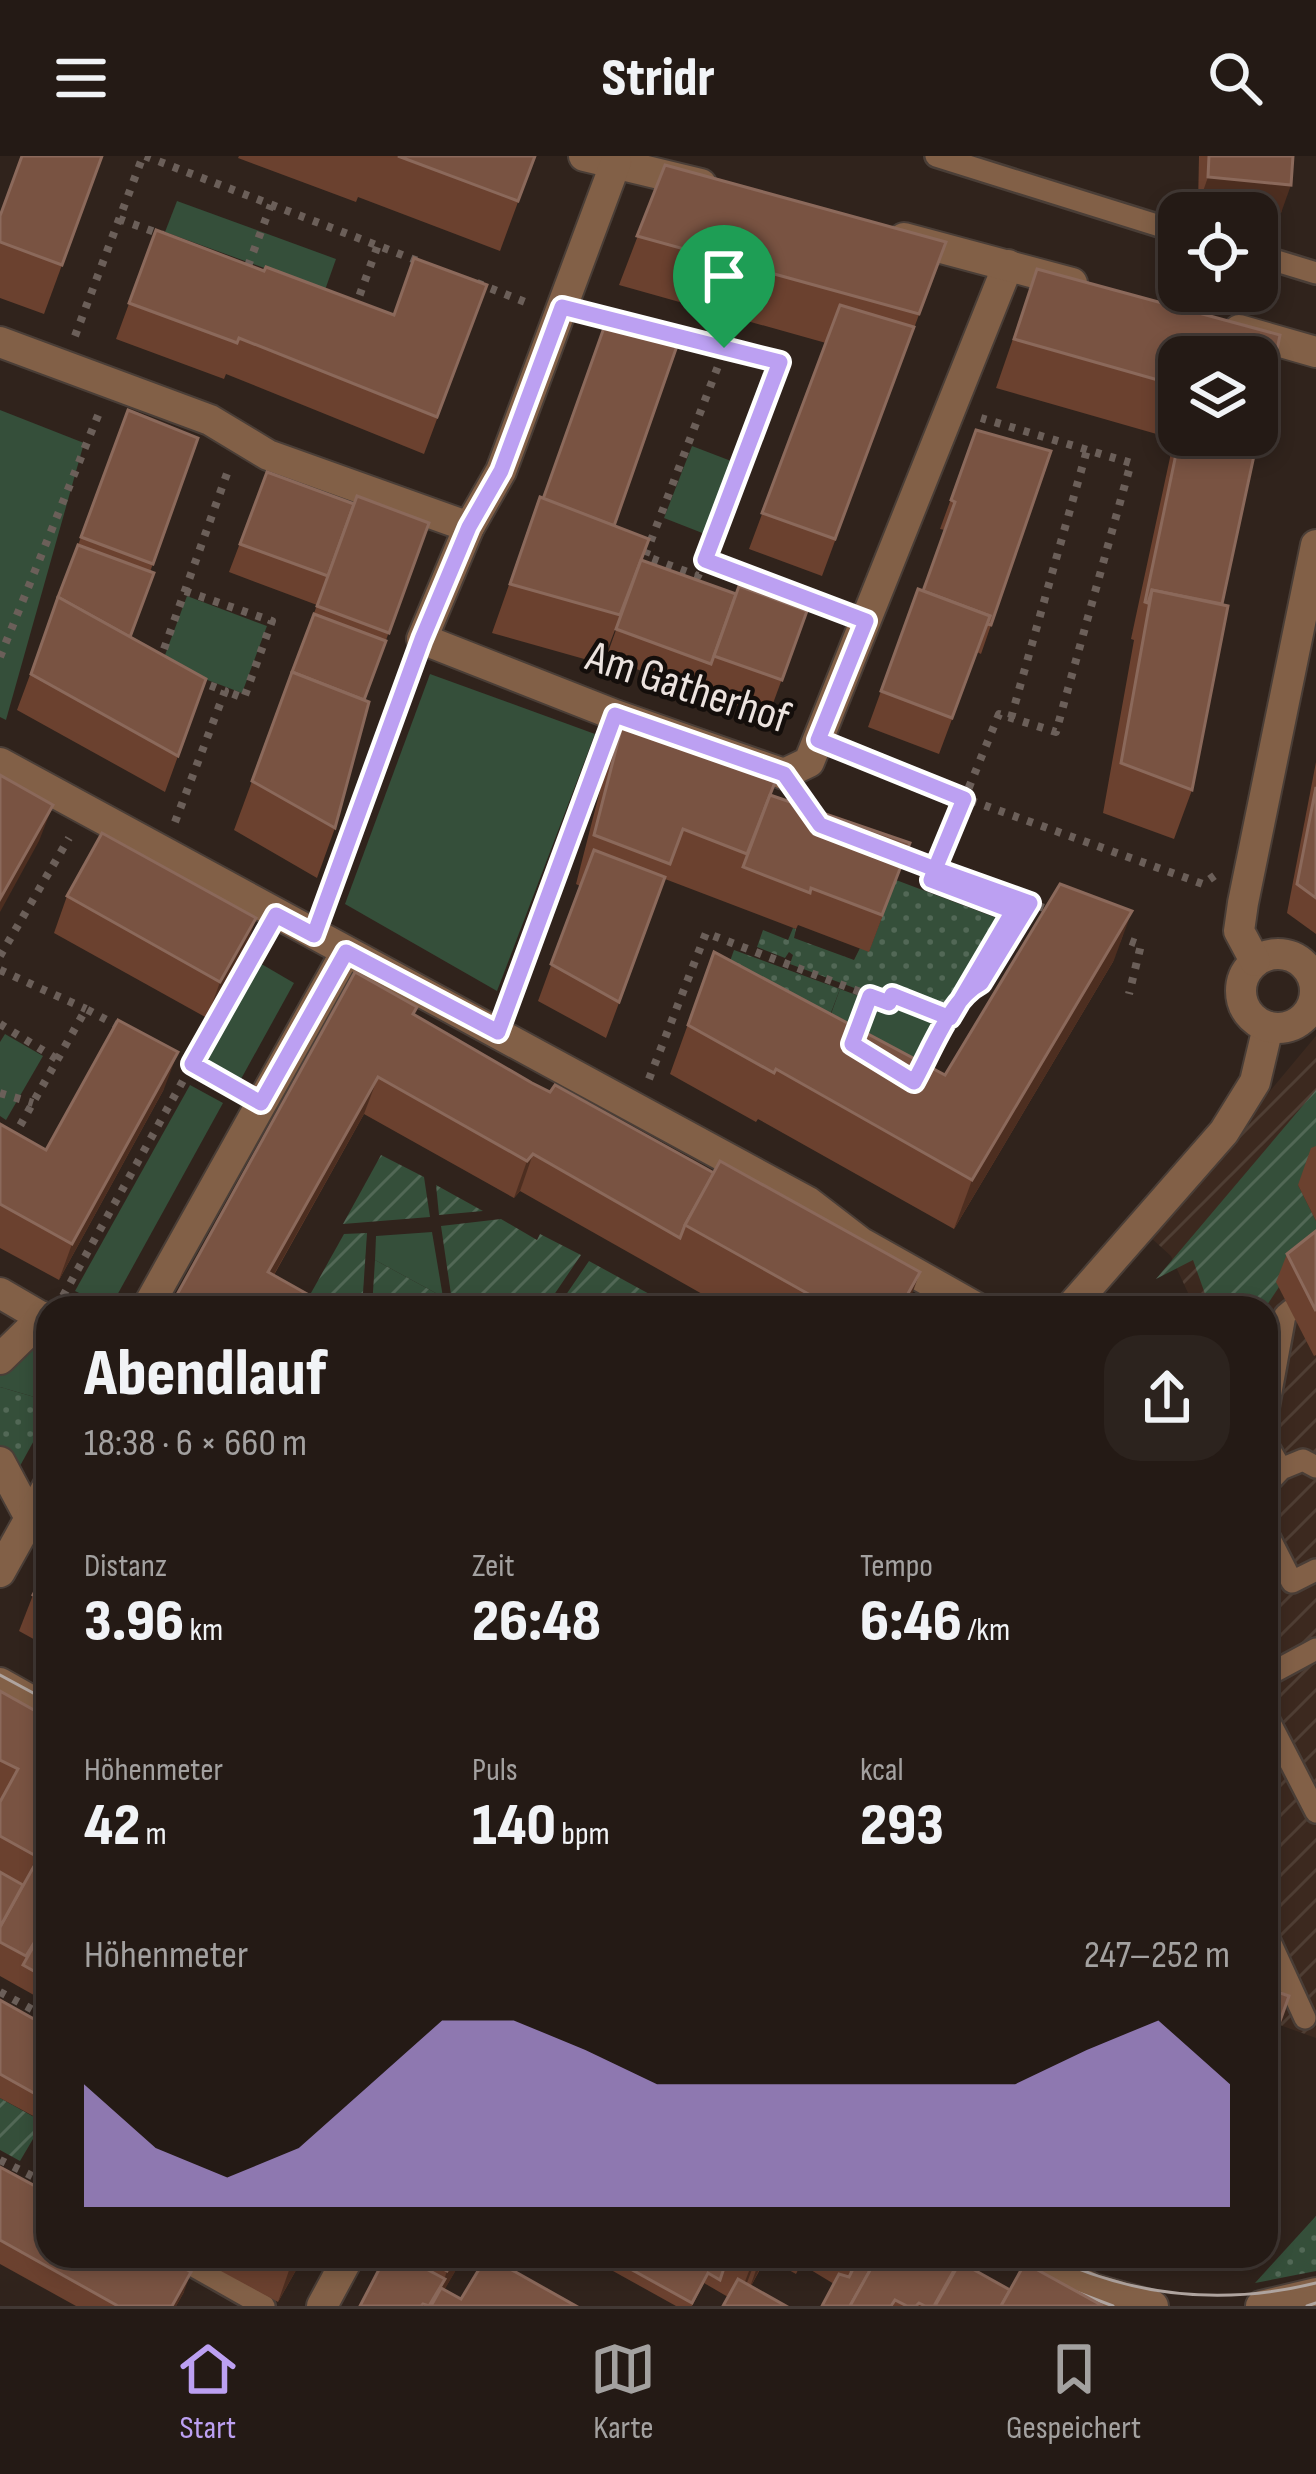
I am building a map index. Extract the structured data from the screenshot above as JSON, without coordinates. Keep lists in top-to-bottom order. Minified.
{"streets":{"street":["Am Gatherhof"]},"page":{"header":"Stridr","heading":["Abendlauf","18:38 · 6 × 660 m"],"stats":[["Distanz","3.96 km"],["Zeit","26:48"],["Tempo","6:46 /km"],["Höhenmeter","42 m"],["Puls","140 bpm"],["kcal","293"]],"chart":["Höhenmeter","247–252 m"],"tabs":["Start","Karte","Gespeichert"]}}
